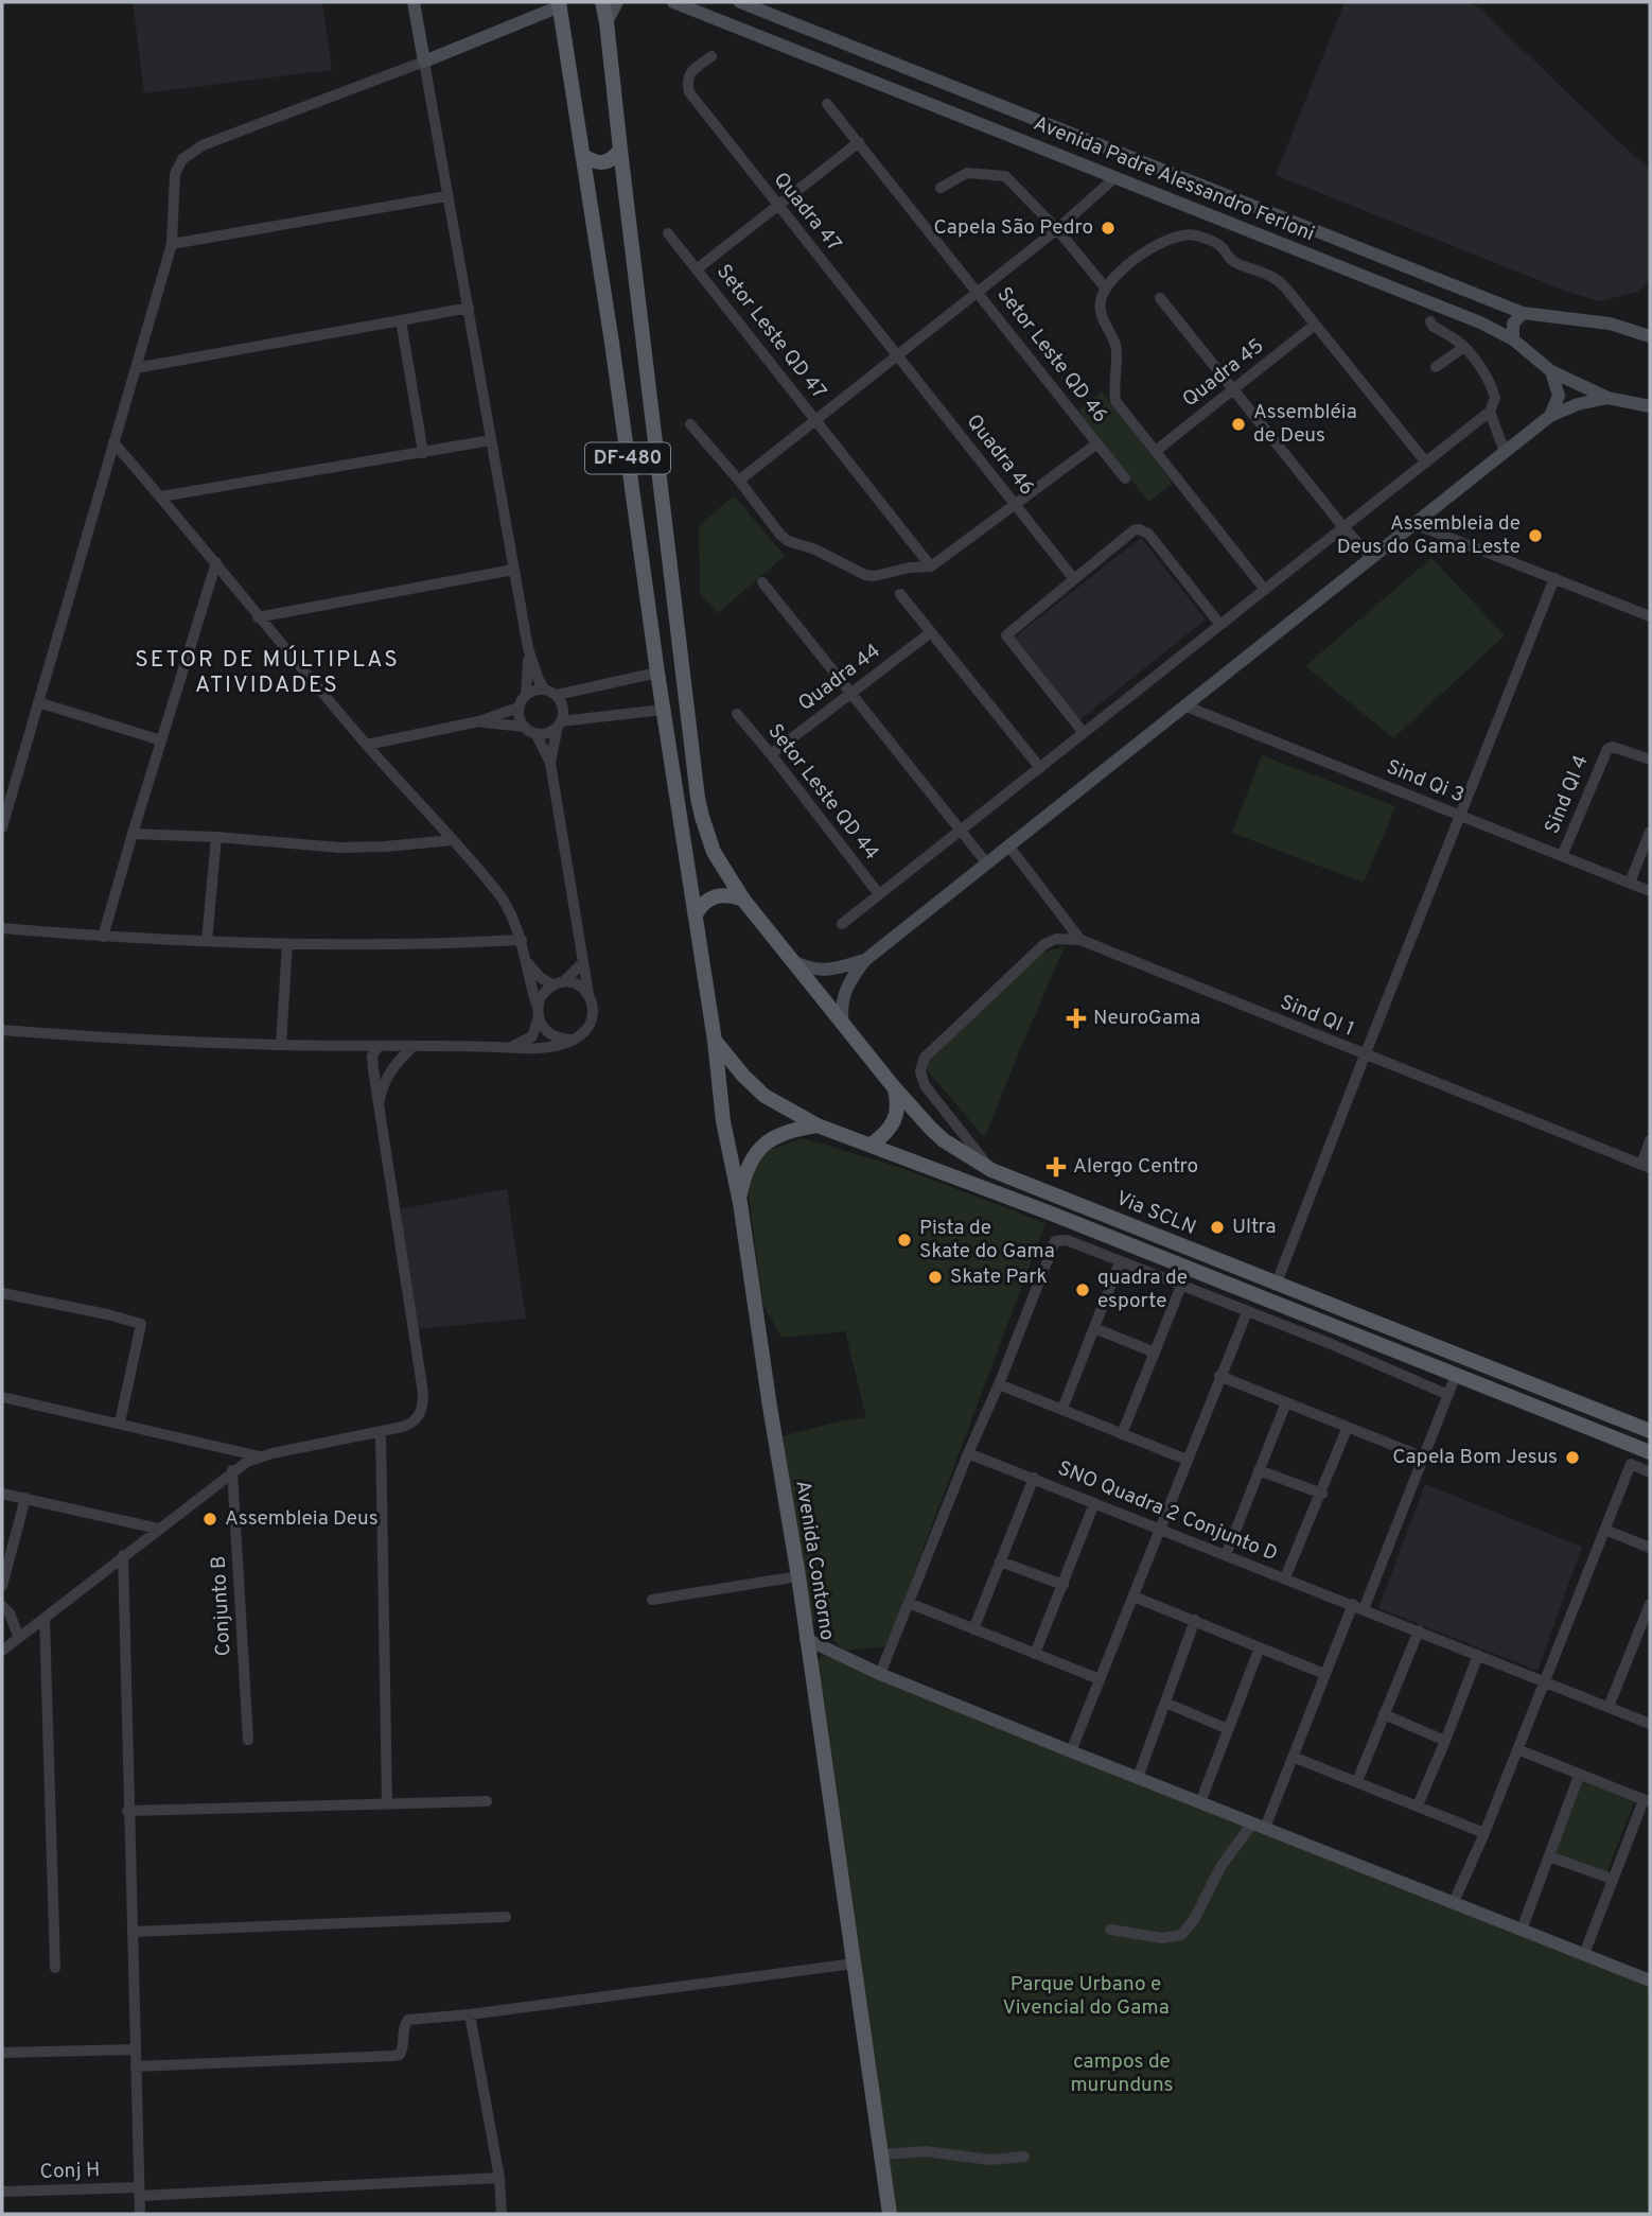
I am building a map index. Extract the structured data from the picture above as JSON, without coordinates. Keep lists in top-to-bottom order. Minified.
{"streets":{"main road":["Avenida Padre Alessandro Ferloni","DF-480","Via SCLN","Avenida Contorno"],"street":["Quadra 47","Setor Leste QD 47","Setor Leste QD 46","Quadra 45","Quadra 46","Quadra 44","Sind Qi 3","Setor Leste QD 44","Sind QI 4","Sind QI 1","SNO Quadra 2 Conjunto D","Conjunto B","Conj H"]},"crossings":[["Quadra 47","Setor Leste QD 47"],["Quadra 47","Quadra 46"],["DF-480","Via SCLN"],["DF-480","Avenida Contorno"],["Quadra 44","Setor Leste QD 44"],["Sind Qi 3","Sind QI 4"],["Via SCLN","Avenida Contorno"]],"districts":["SETOR DE MÚLTIPLAS ATIVIDADES"],"parks":["Parque Urbano e Vivencial do Gama","campos de murunduns"],"places":{"other":["Capela São Pedro","Assembléia de Deus","Assembleia de Deus do Gama Leste","Ultra","Pista de Skate do Gama","Skate Park","quadra de esporte","Capela Bom Jesus","Assembleia Deus"],"health":["NeuroGama","Alergo Centro"]}}
